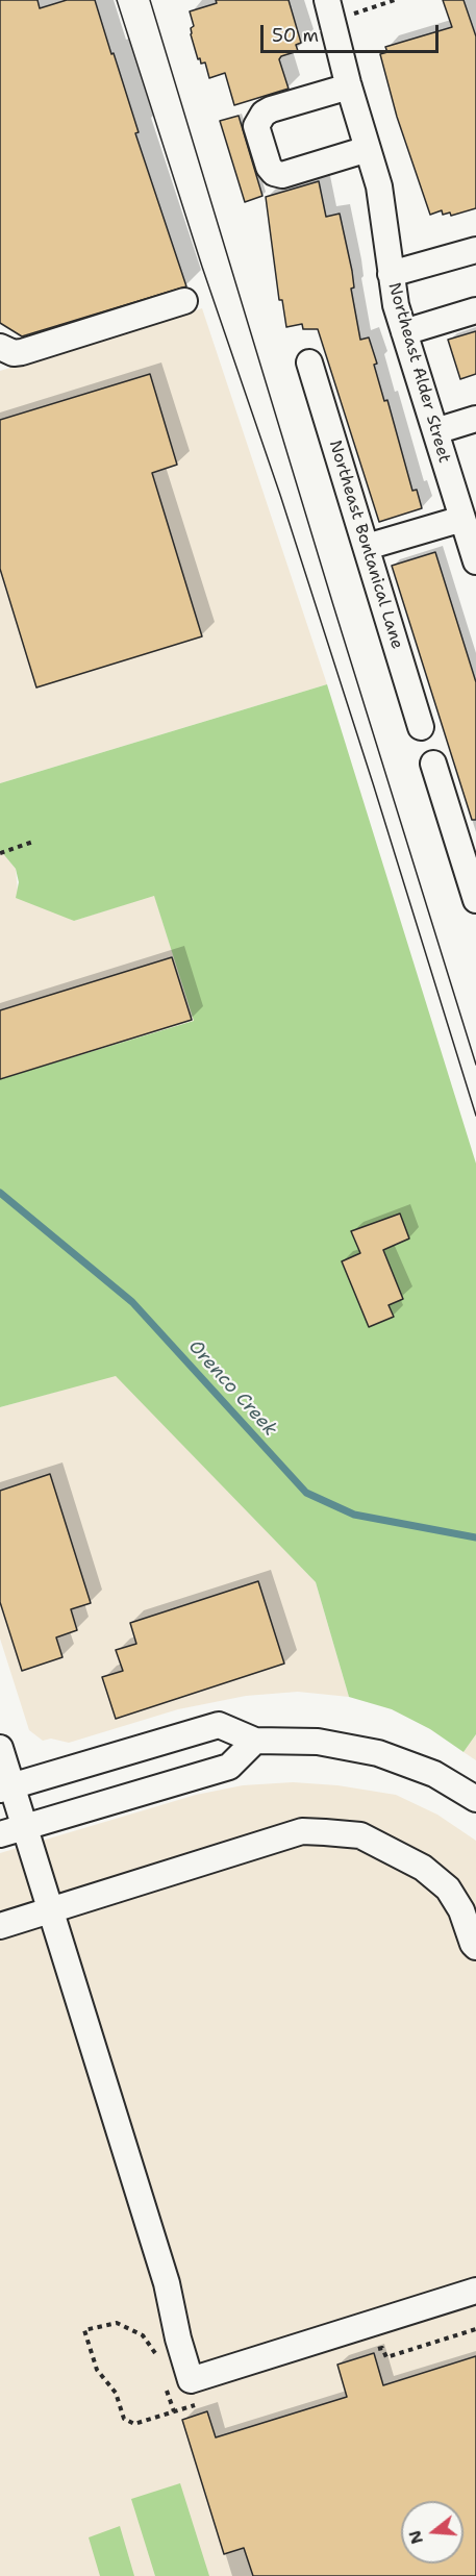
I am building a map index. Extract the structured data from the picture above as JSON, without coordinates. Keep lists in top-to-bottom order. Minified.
{"streets":{"street":["Northeast Alder Street","Northeast Bontanical Lane"]},"water":["Orenco Creek"],"scale_bar":"50 m","north":"left"}
